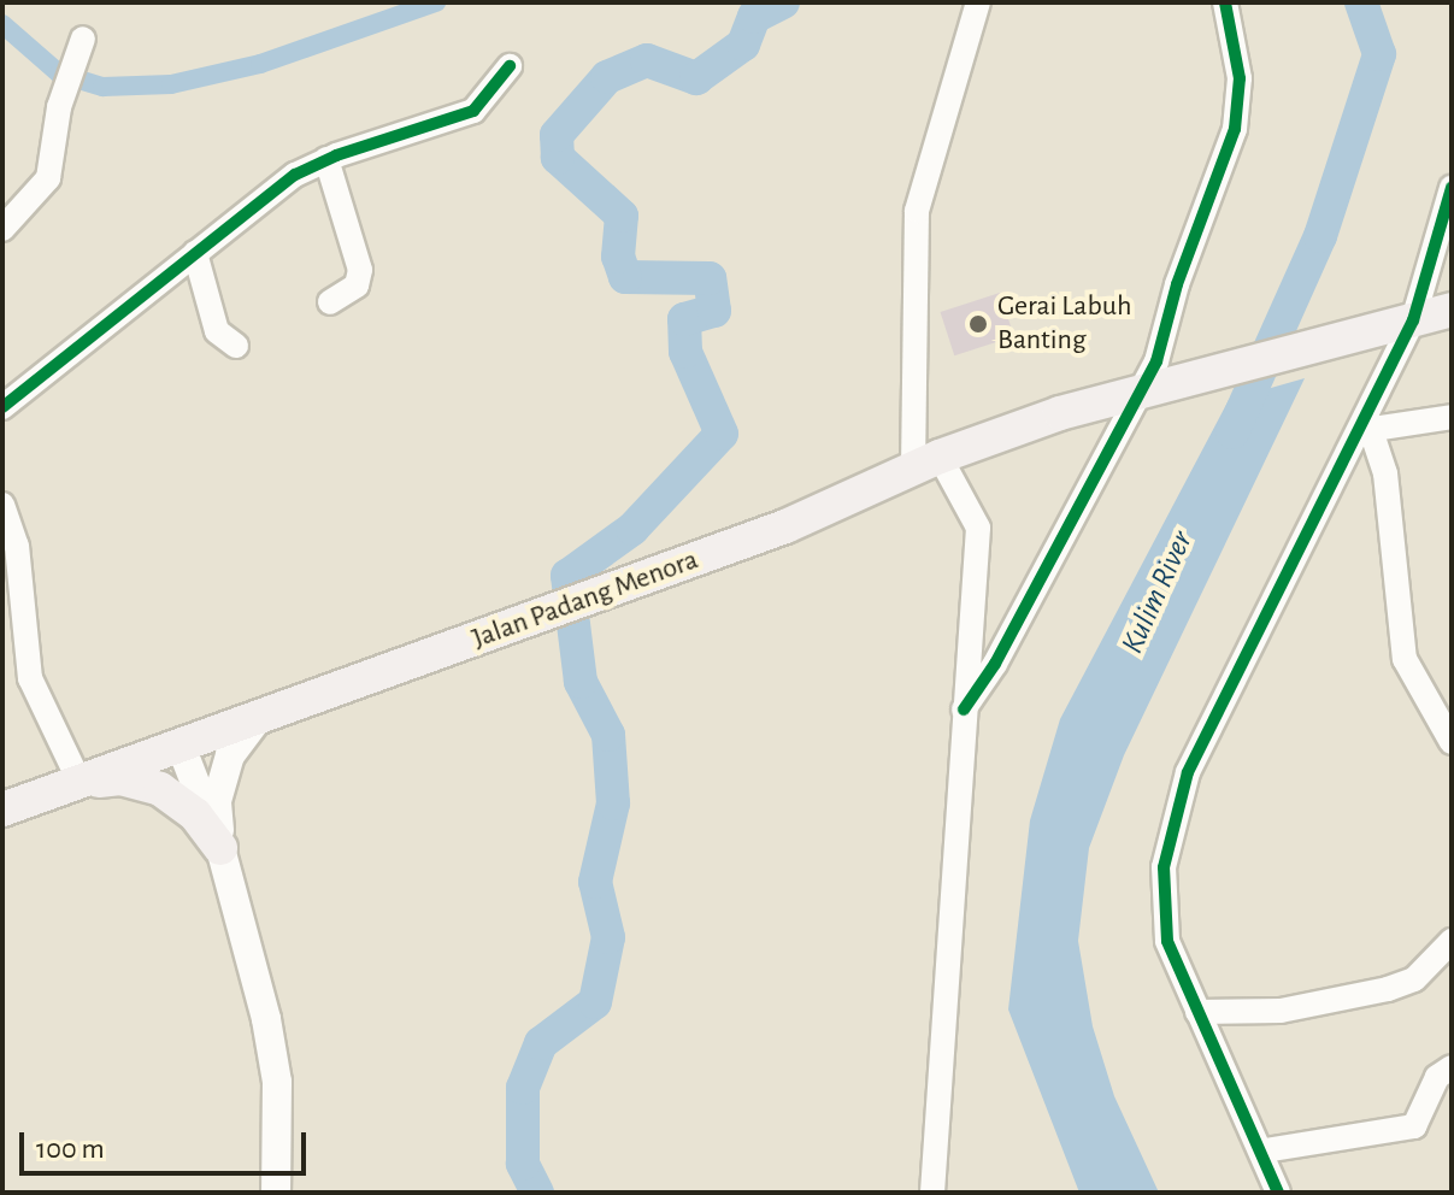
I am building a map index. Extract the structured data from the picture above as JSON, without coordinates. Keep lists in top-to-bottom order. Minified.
{"streets":{"main road":["Jalan Padang Menora"]},"water":["Kulim River"],"places":["Gerai Labuh Banting"],"scale_bar":"100 m"}
